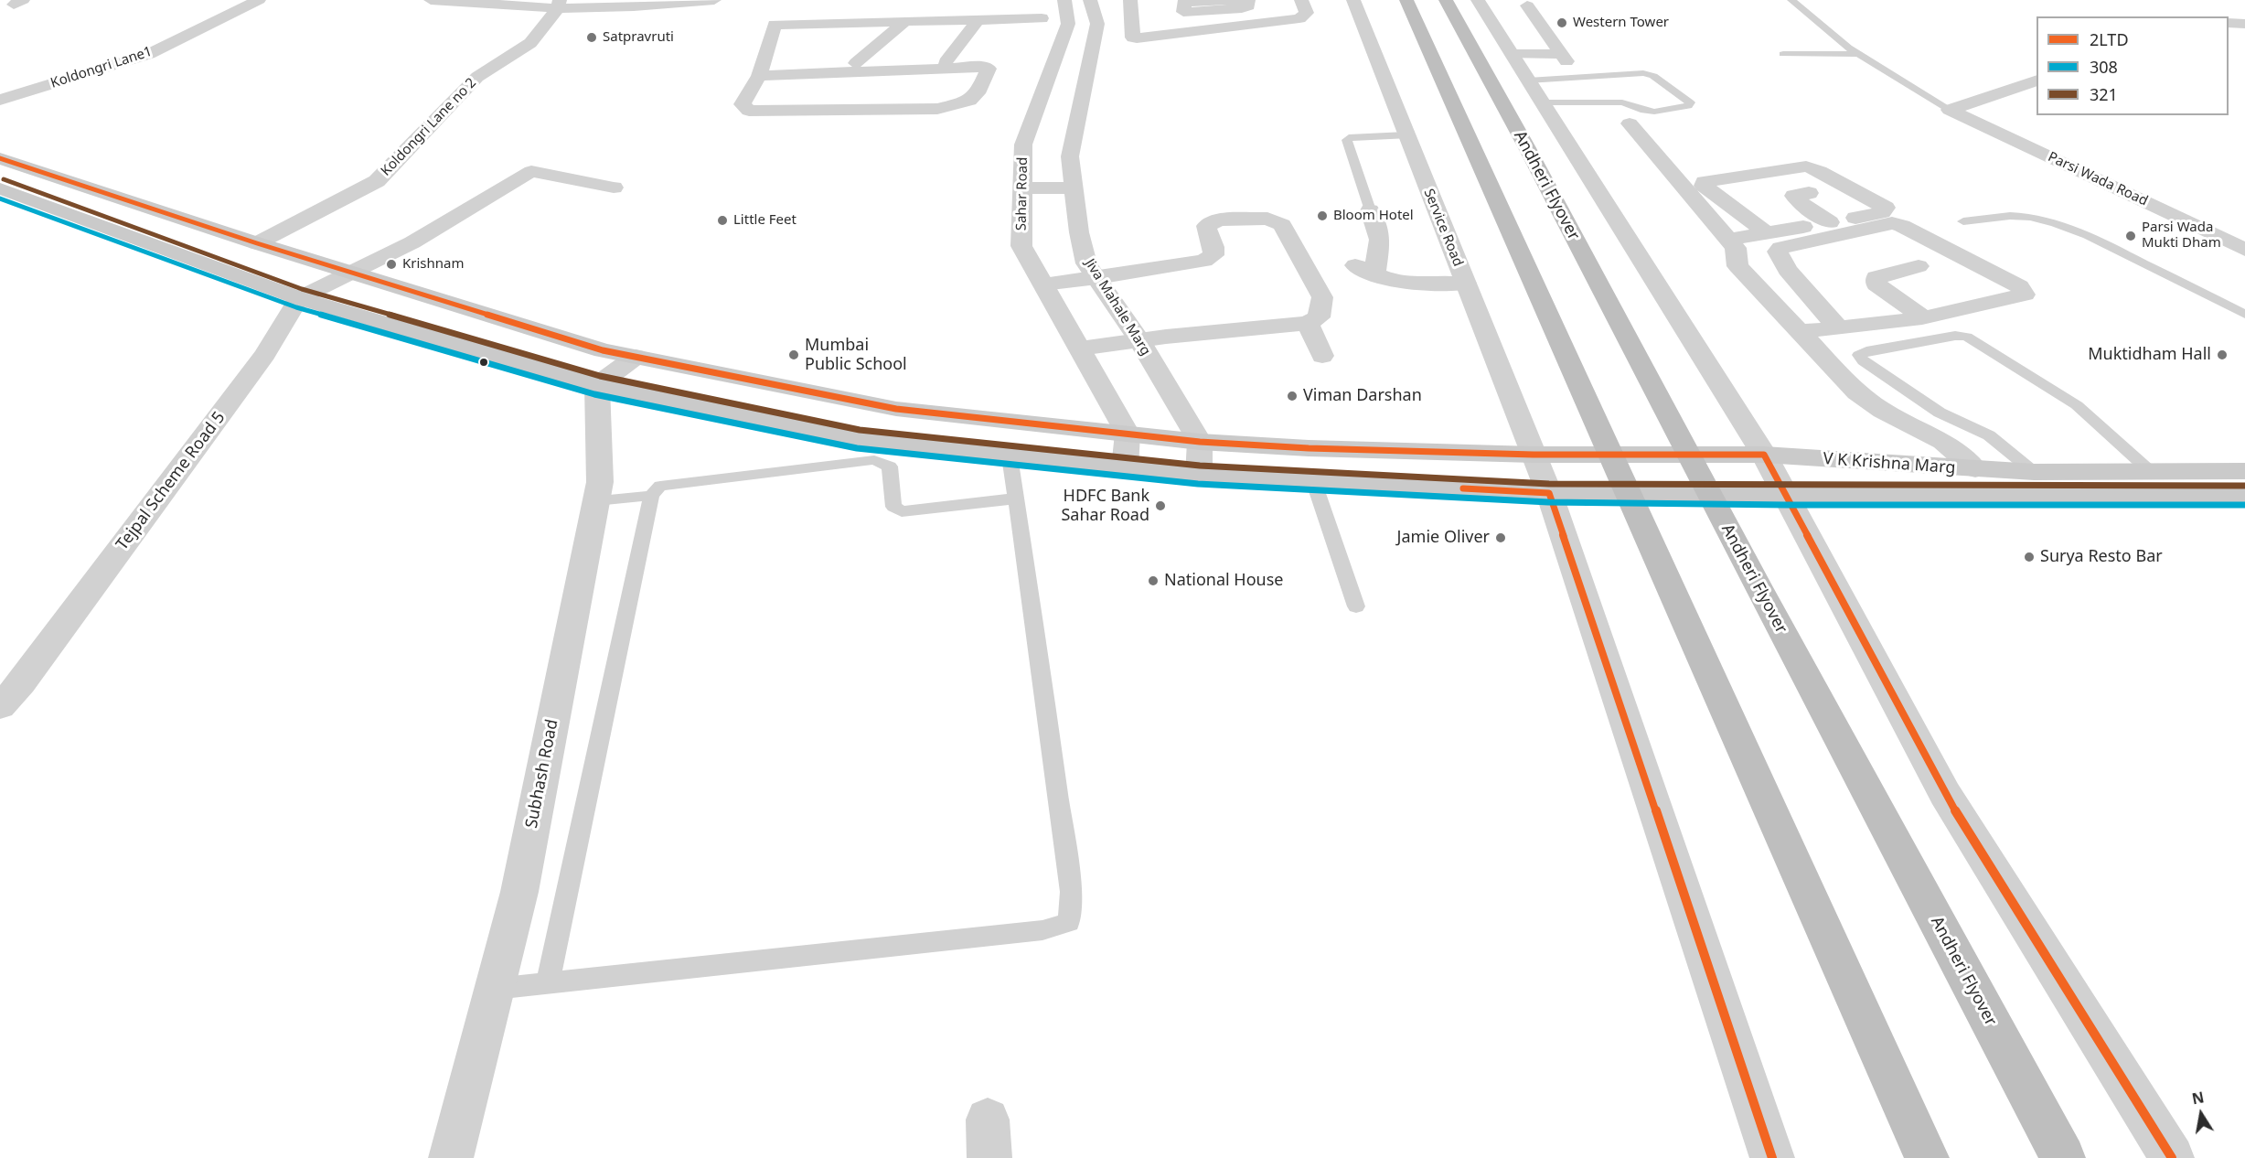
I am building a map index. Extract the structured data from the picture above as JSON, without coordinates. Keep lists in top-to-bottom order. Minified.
{"streets":{"highway":["Andheri Flyover"],"main road":["V K Krishna Marg"],"street":["Koldongri Lane1","Koldongri Lane no 2","Parsi Wada Road","Sahar Road","Service Road","Jiva Mahale Marg","Tejpal Scheme Road 5","Subhash Road"]},"crossings":[["Service Road","V K Krishna Marg"]],"places":["Western Tower","Satpravruti","Bloom Hotel","Little Feet","Parsi Wada Mukti Dham","Krishnam","Mumbai Public School","Muktidham Hall","Viman Darshan","HDFC Bank Sahar Road","Jamie Oliver","Surya Resto Bar","National House"],"lines":["transit line 2LTD","transit line 321","transit line 308"],"legend":["2LTD","308","321"],"north":"top"}
